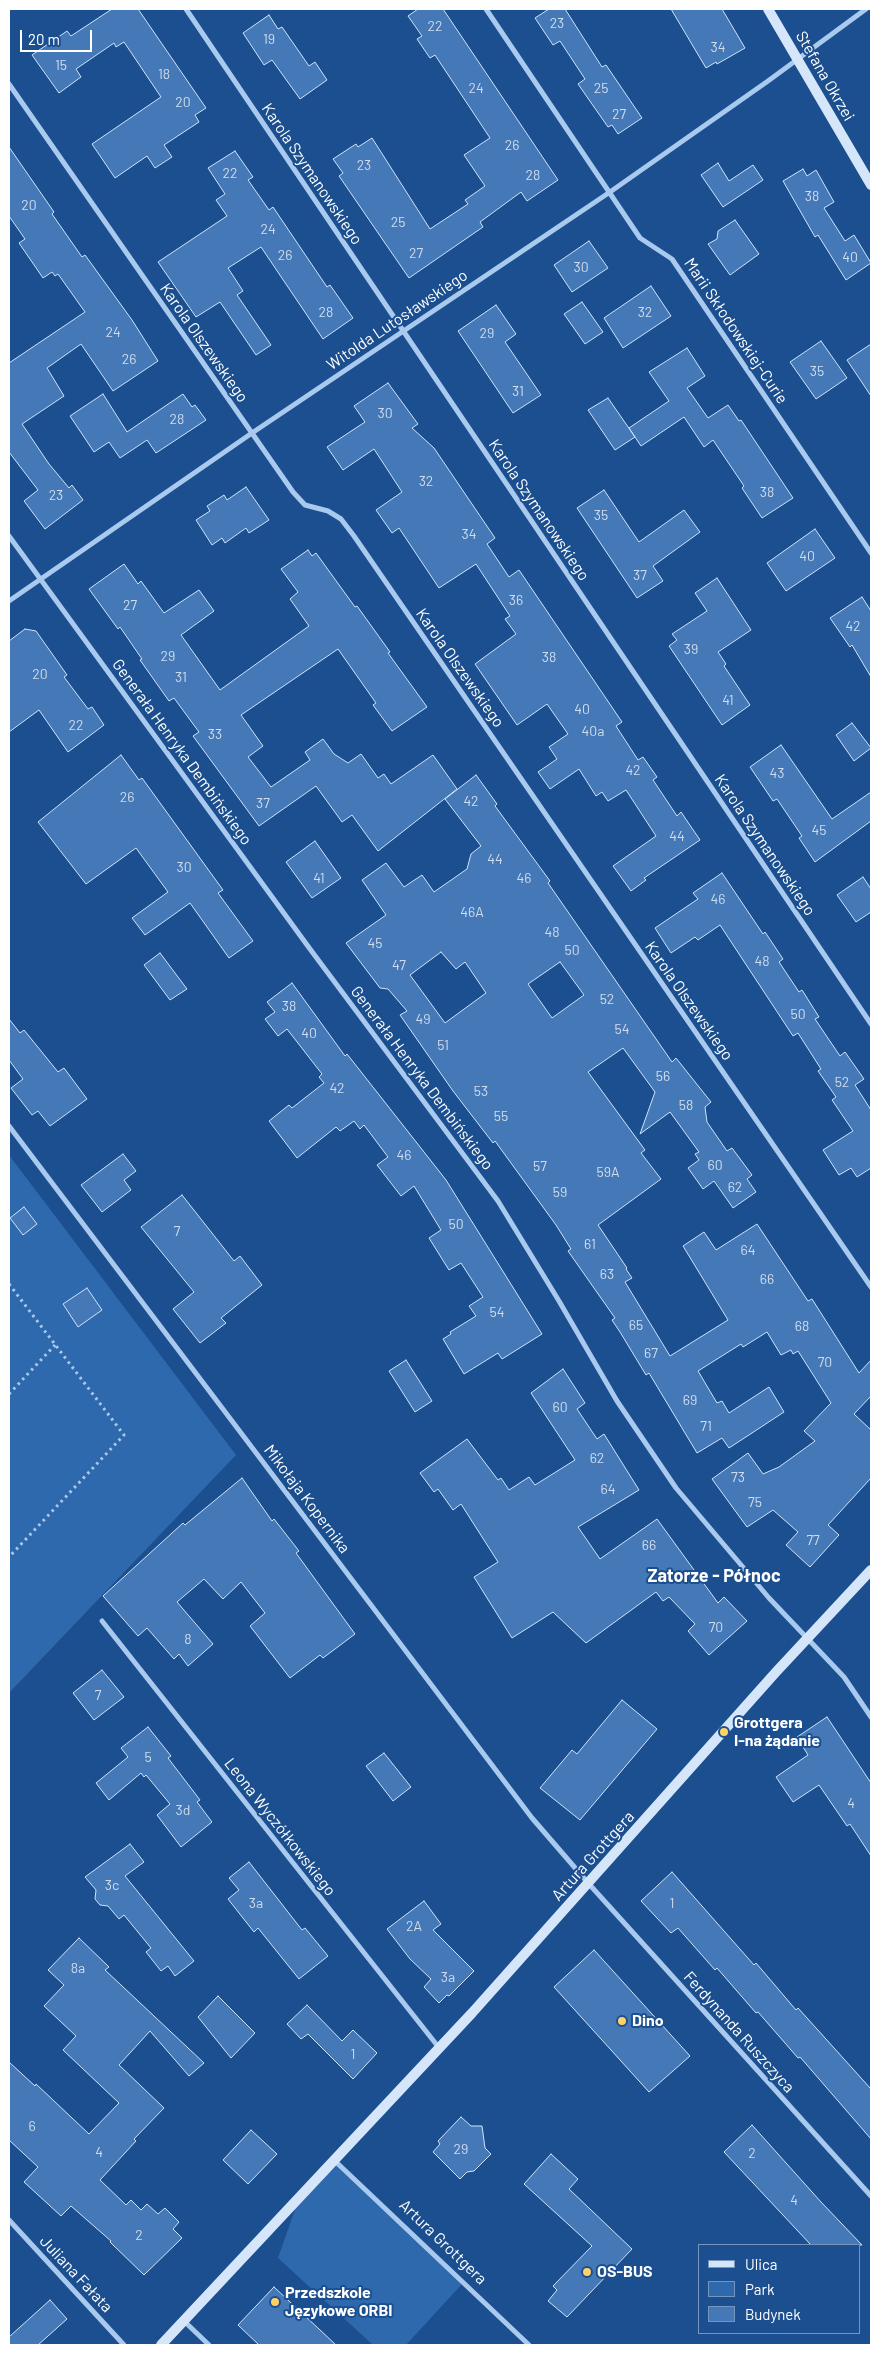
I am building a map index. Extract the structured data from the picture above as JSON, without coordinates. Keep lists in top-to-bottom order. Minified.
{"streets":{"street":["Stefana Okrzei","Karola Szymanowskiego","Witolda Lutosławskiego","Marii Skłodowskiej-Curie","Karola Olszewskiego","Generała Henryka Dembińskiego","Mikołaja Kopernika","Leona Wyczółkowskiego","Artura Grottgera","Ferdynanda Ruszczyca","Juliana Fałata"]},"crossings":[["Stefana Okrzei","Witolda Lutosławskiego"],["Karola Szymanowskiego","Witolda Lutosławskiego"],["Witolda Lutosławskiego","Marii Skłodowskiej-Curie"],["Witolda Lutosławskiego","Karola Olszewskiego"],["Witolda Lutosławskiego","Generała Henryka Dembińskiego"],["Generała Henryka Dembińskiego","Artura Grottgera"],["Mikołaja Kopernika","Artura Grottgera"],["Mikołaja Kopernika","Ferdynanda Ruszczyca"],["Leona Wyczółkowskiego","Artura Grottgera"],["Artura Grottgera","Ferdynanda Ruszczyca"]],"districts":["Zatorze - Północ"],"places":["Grottgera I-na żądanie","Dino","OS-BUS","Przedszkole Językowe ORBI"],"house_numbers":["23","22","19","34","15","18","24","25","20","27","26","23","22","28","38","20","25","24","27","26","40","30","28","32","24","29","26","35","31","30","28","32","38","23","35","34","40","37","36","27","42","39","29","38","20","31","41","40","22","40a","33","42","43","26","42","37","45","44","44","30","41","46","46","46A","48","45","50","48","47","52","38","50","49","54","40","51","56","52","42","53","58","55","46","60","57","59A","62","59","50","7","61","64","63","66","54","65","68","67","70","69","60","71","62","73","64","75","77","66","70","8","7","5","4","3d","3c","3a","1","2A","8a","3a","1","6","29","4","2","4","2"],"legend":["Ulica","Park","Budynek"],"scale_bar":"20 m"}
